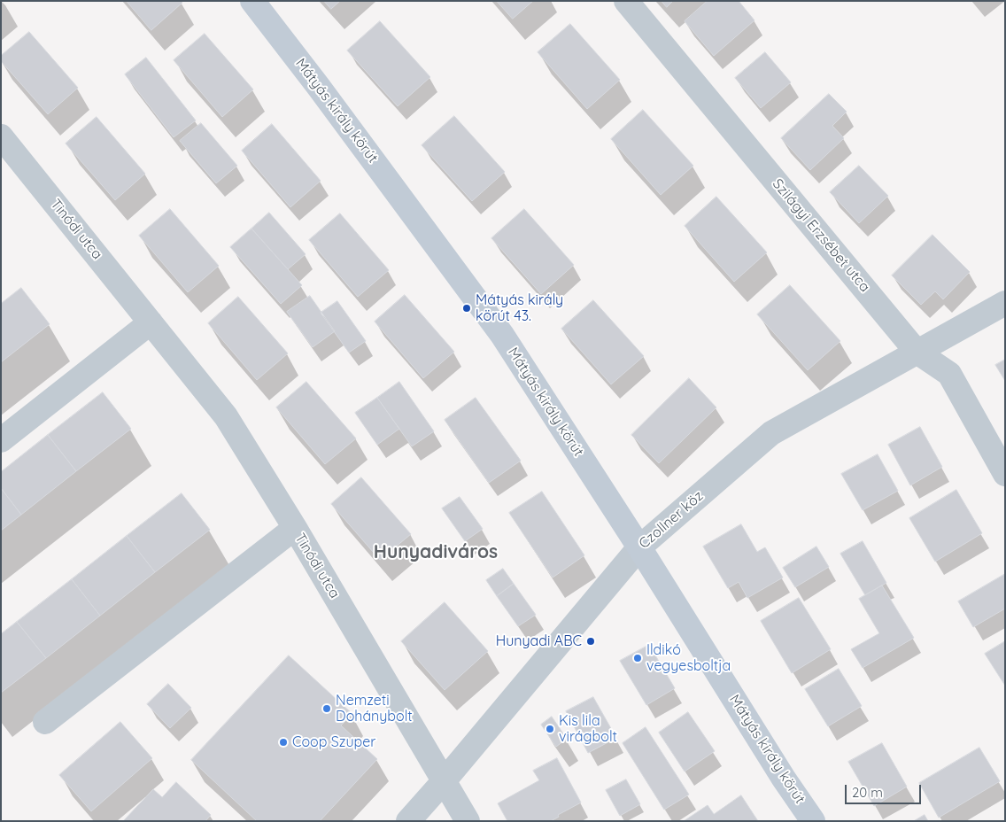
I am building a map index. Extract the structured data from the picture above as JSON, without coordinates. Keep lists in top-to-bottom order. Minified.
{"streets":{"street":["Mátyás király körút","Tinódi utca","Szilágyi Erzsébet utca","Czollner köz"]},"crossings":[["Mátyás király körút","Czollner köz"],["Tinódi utca","Czollner köz"],["Szilágyi Erzsébet utca","Czollner köz"]],"districts":["Hunyadiváros"],"places":["Mátyás király körút 43.","Hunyadi ABC","Ildikó vegyesboltja","Nemzeti Dohánybolt","Kis lila virágbolt","Coop Szuper"],"scale_bar":"20 m"}
